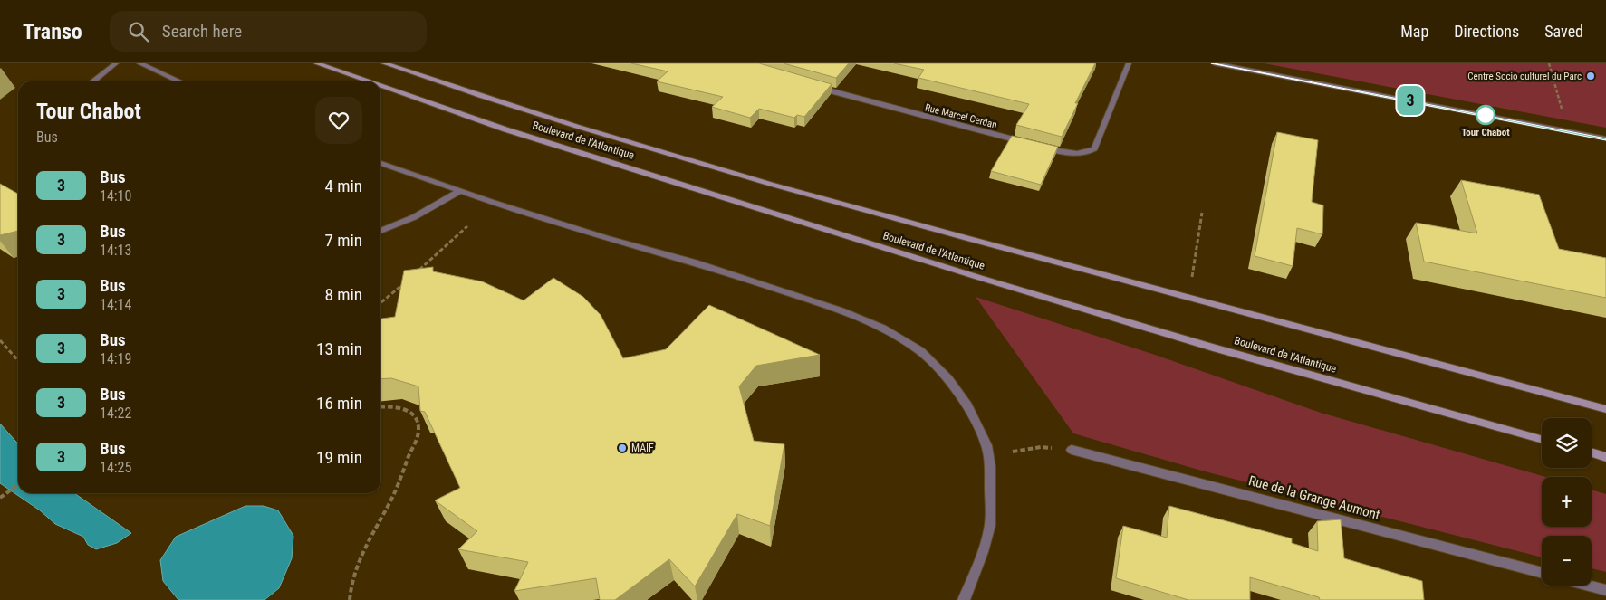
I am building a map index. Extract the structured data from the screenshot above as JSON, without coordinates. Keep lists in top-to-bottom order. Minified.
{"streets":{"main road":["Boulevard de l'Atlantique"],"street":["Rue Marcel Cerdan","Rue de la Grange Aumont"]},"places":["Centre Socio culturel du Parc","Tour Chabot","MAIF"],"lines":["bus line 3"],"page":{"header":"Transo","search":"Search here","nav":["Map","Directions","Saved"],"on_map":"3","heading":["Tour Chabot","Bus"],"list":[{"mark":"3","name":"Bus","note":"14:10","value":"4 min"},{"mark":"3","name":"Bus","note":"14:13","value":"7 min"},{"mark":"3","name":"Bus","note":"14:14","value":"8 min"},{"mark":"3","name":"Bus","note":"14:19","value":"13 min"},{"mark":"3","name":"Bus","note":"14:22","value":"16 min"},{"mark":"3","name":"Bus","note":"14:25","value":"19 min"}],"map_buttons":["+","−"]}}
